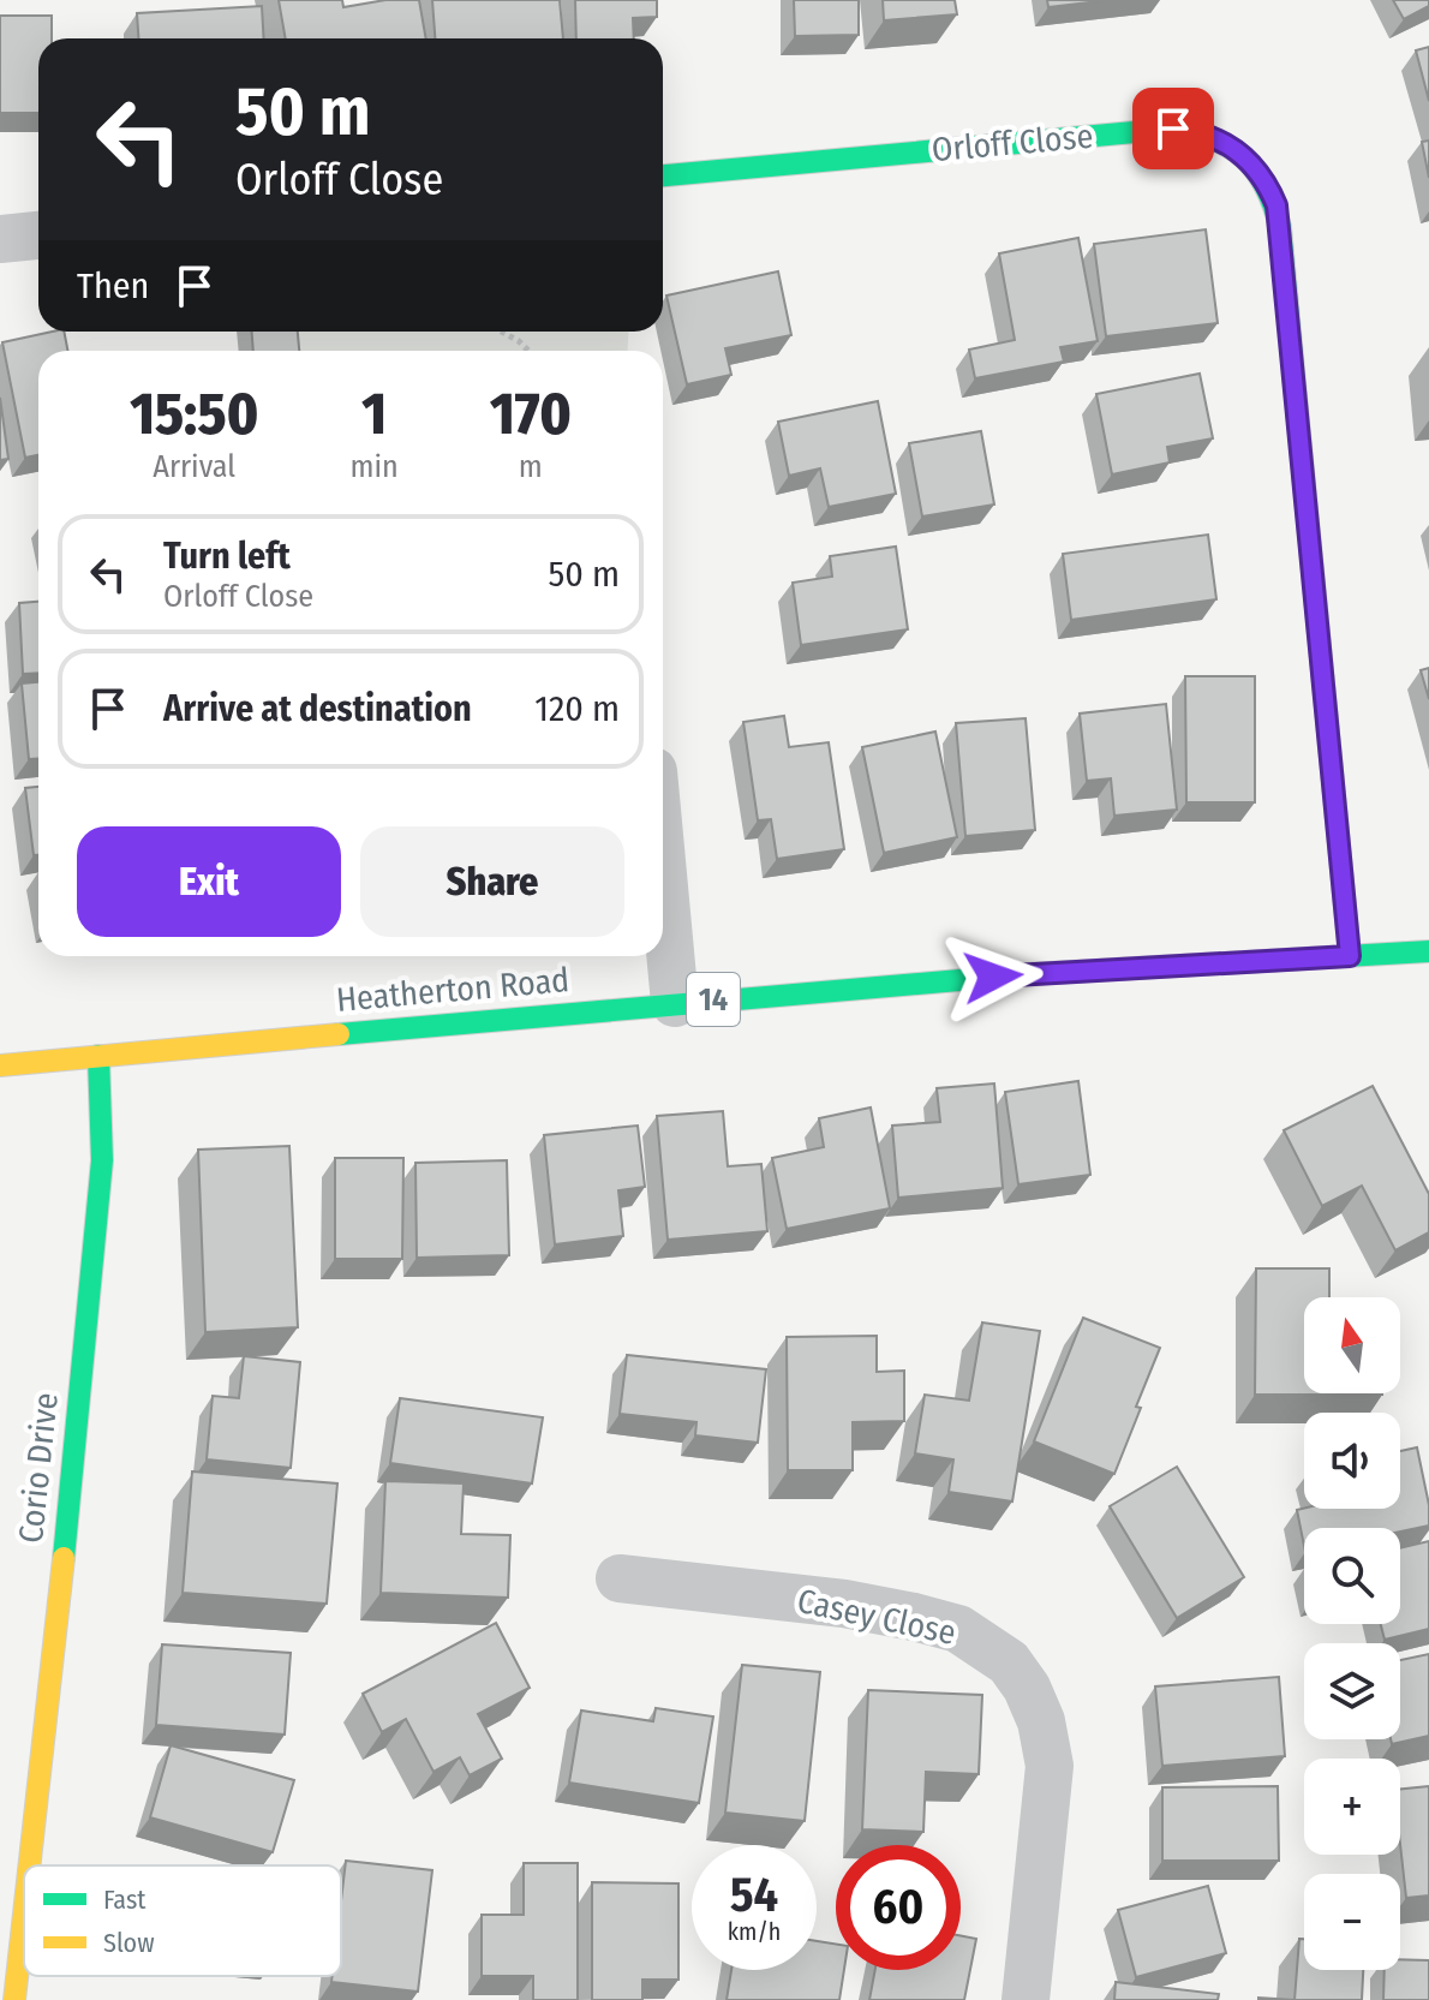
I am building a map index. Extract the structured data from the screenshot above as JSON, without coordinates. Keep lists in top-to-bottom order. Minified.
{"streets":{"street":["Orloff Close","Heatherton Road","14","Corio Drive","Casey Close"]},"crossings":[["Orloff Close","Heatherton Road"],["Heatherton Road","Corio Drive"]],"legend":["Fast","Slow"],"north":"top","page":{"turn":["50 m","Orloff Close"],"then":"Then","eta":["15:50","Arrival","1","min","170","m"],"list":[{"name":"Turn left","note":"Orloff Close","value":"50 m"},{"name":"Arrive at destination","value":"120 m"}],"buttons":["Exit","Share"],"map_buttons":["+","−"],"speed":"54 km/h","limit":"60"}}
